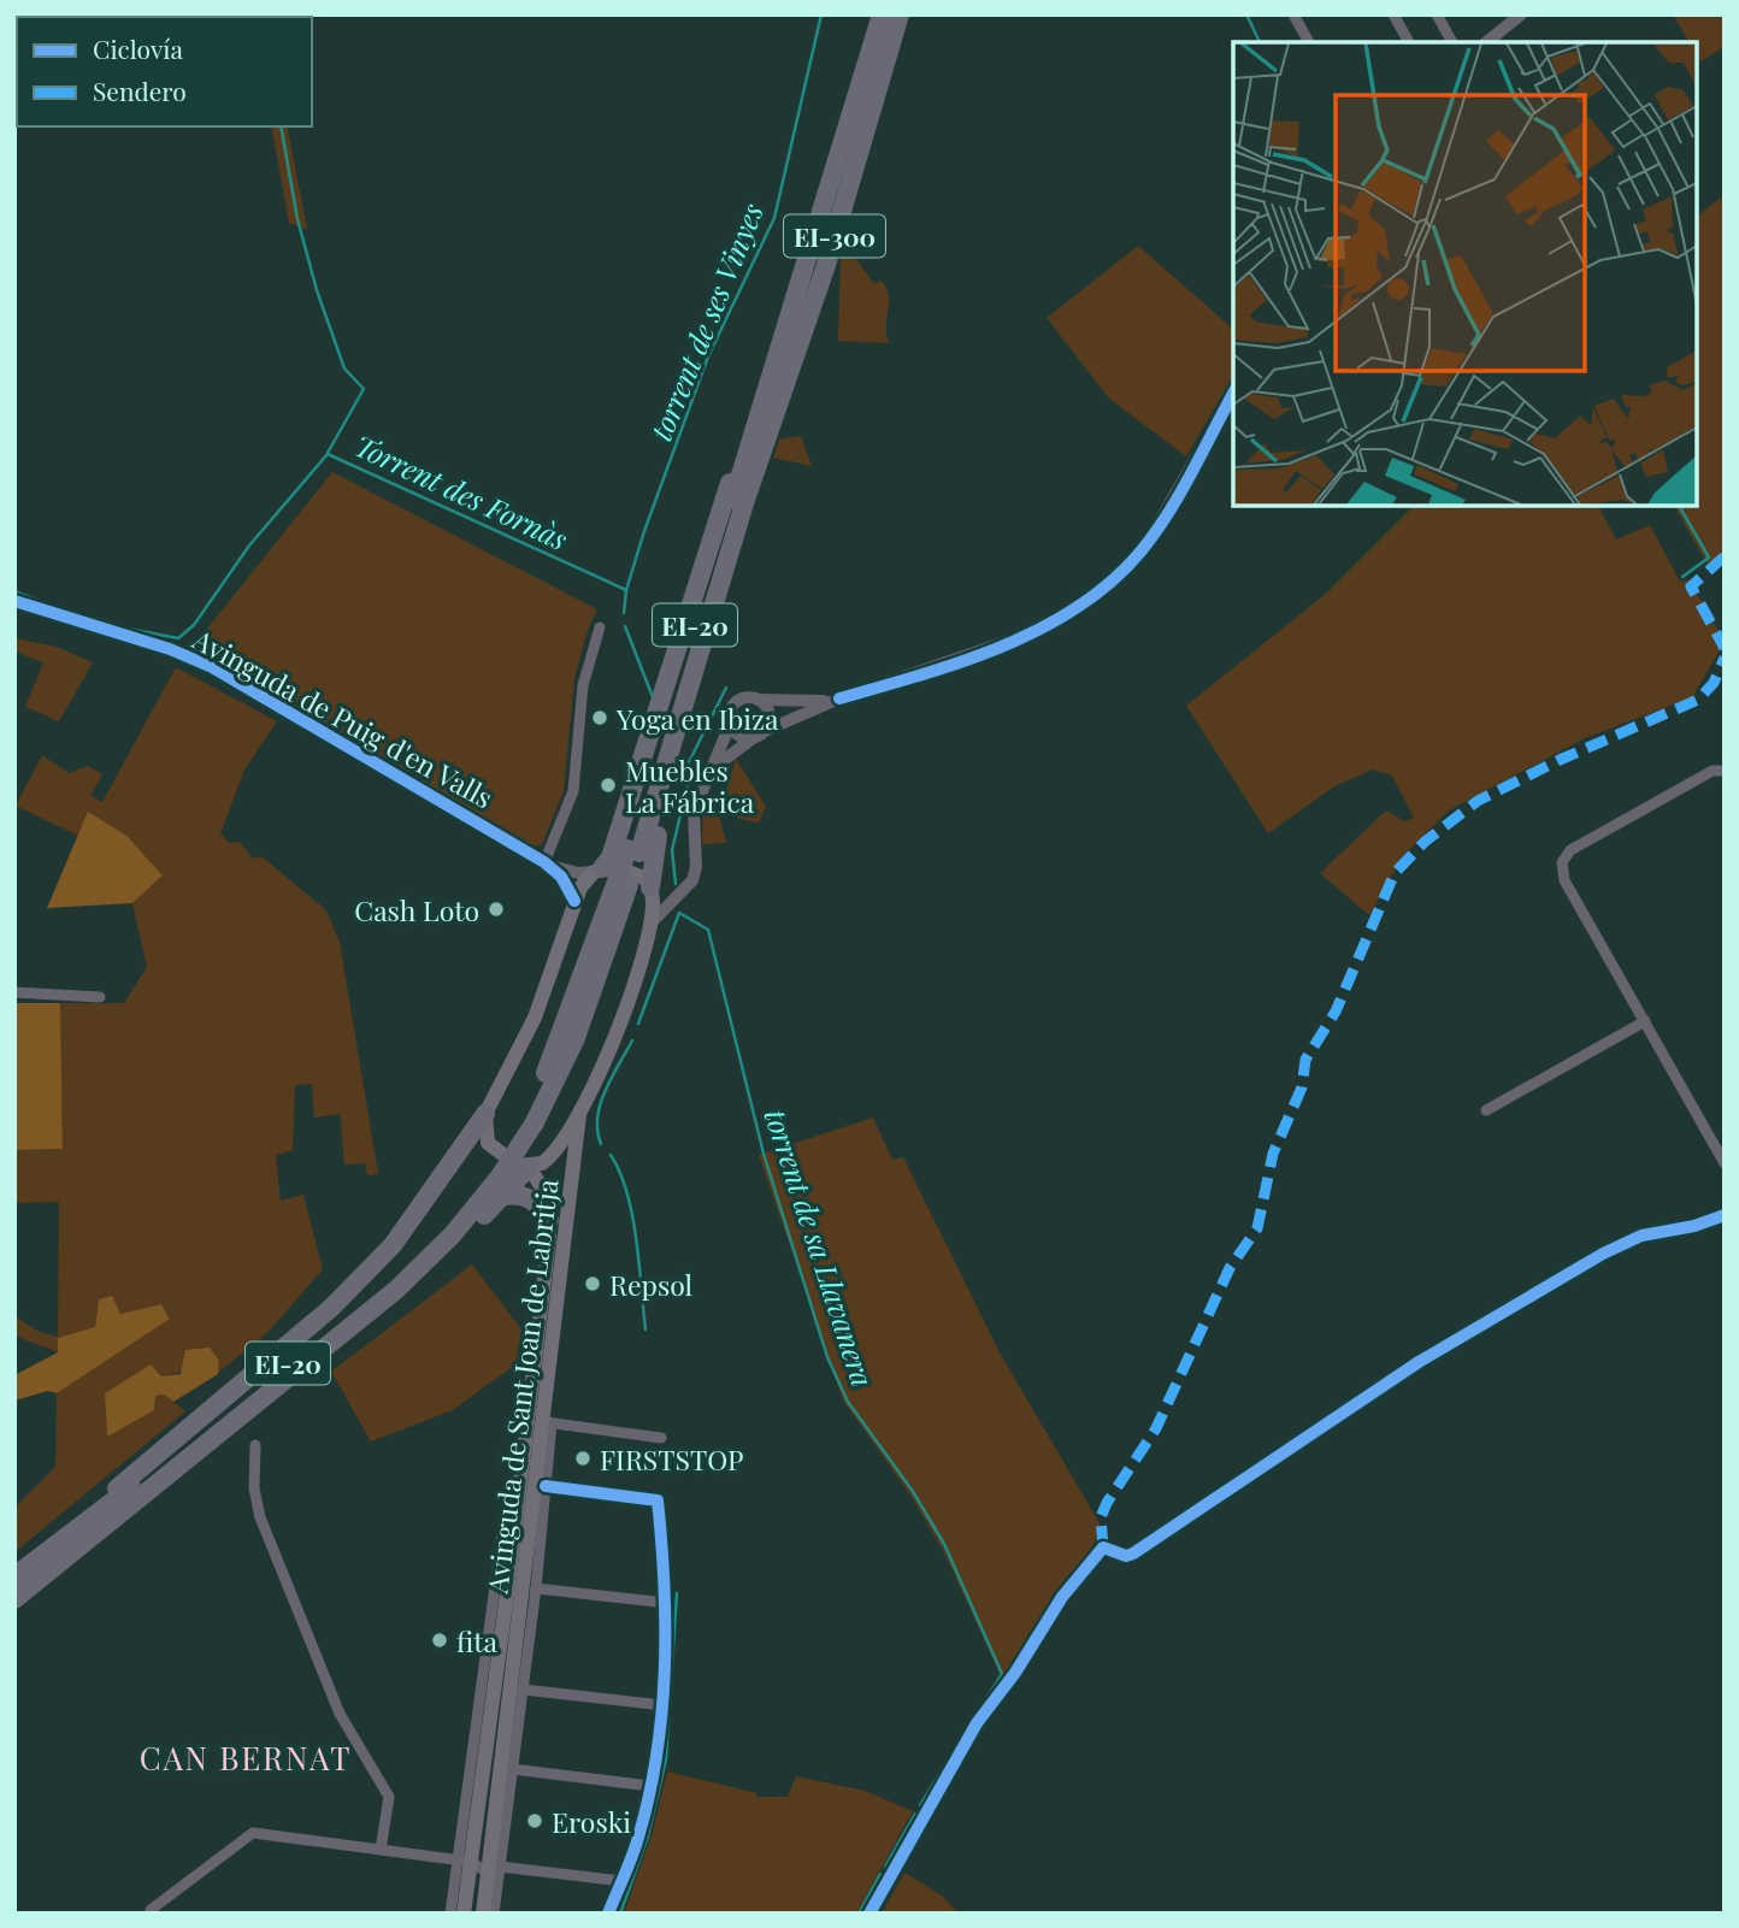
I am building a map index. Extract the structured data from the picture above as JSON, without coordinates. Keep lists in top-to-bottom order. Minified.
{"streets":{"highway":["EI-300","EI-20"],"main road":["Avinguda de Sant Joan de Labritja"],"street":["Avinguda de Puig d'en Valls"]},"crossings":[["EI-300","EI-20"],["EI-300","Avinguda de Puig d'en Valls"],["EI-300","Avinguda de Sant Joan de Labritja"],["EI-20","Avinguda de Puig d'en Valls"]],"districts":["CAN BERNAT"],"water":["torrent de ses Vinyes","Torrent des Fornàs","torrent de sa Llavanera"],"places":["Yoga en Ibiza","Muebles La Fábrica","Cash Loto","Repsol","FIRSTSTOP","fita","Eroski"],"legend":["Ciclovía","Sendero"]}
